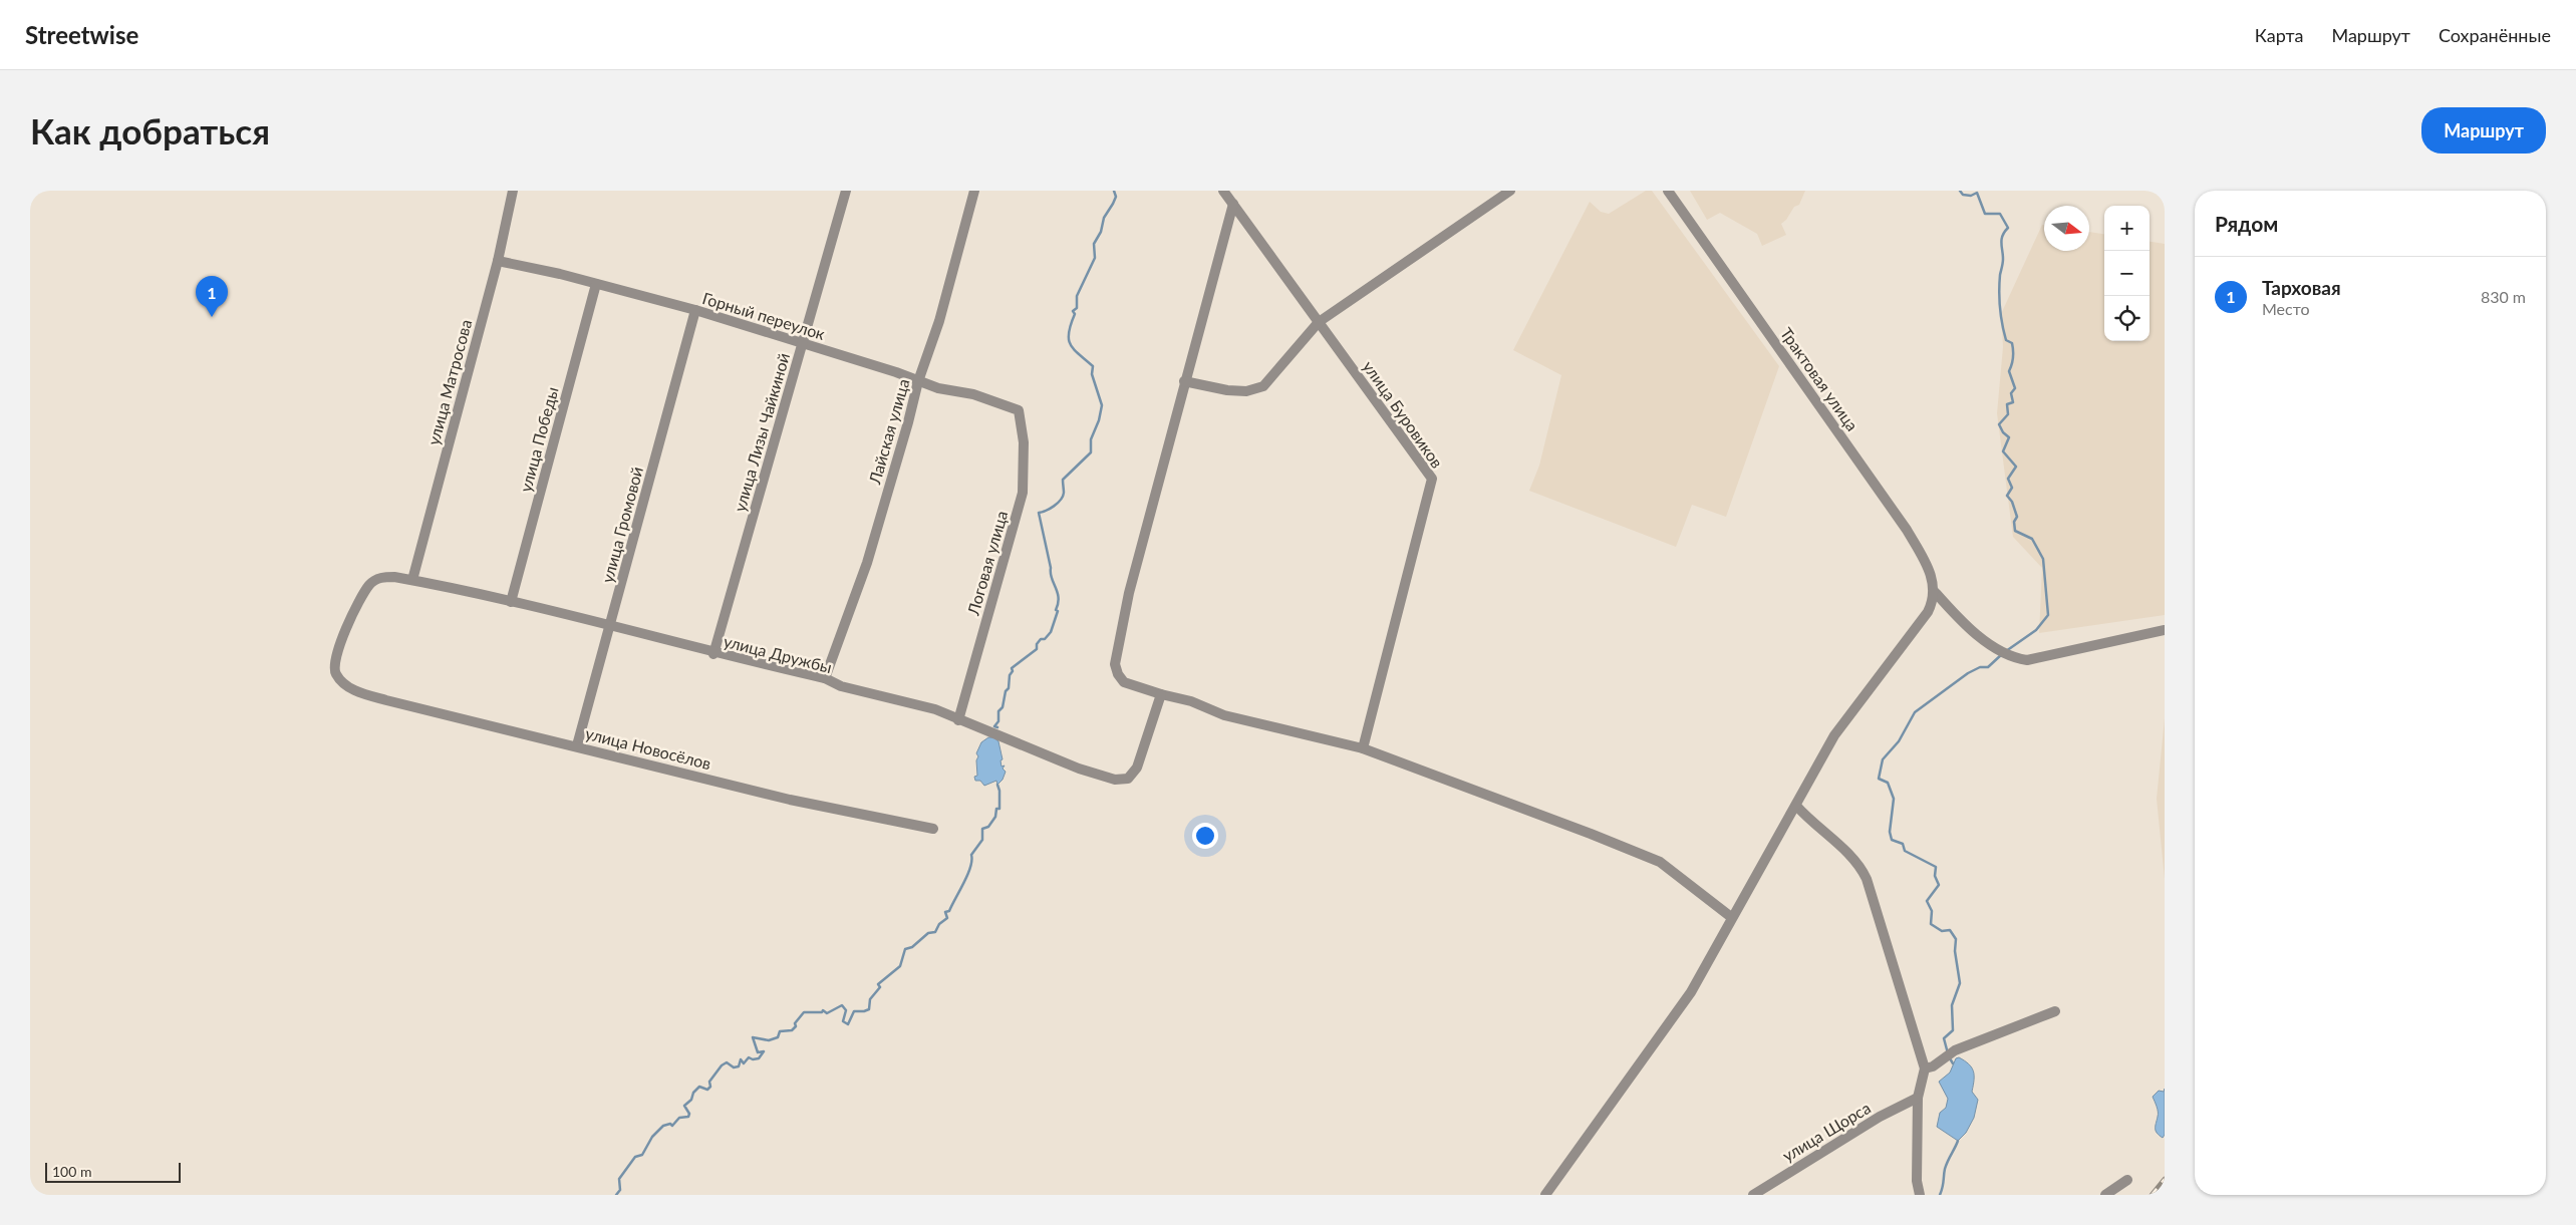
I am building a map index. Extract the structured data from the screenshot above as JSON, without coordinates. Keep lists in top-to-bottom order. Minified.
{"streets":{"street":["Горный переулок","Трактовая улица","улица Матросова","улица Буровиков","Лайская улица","улица Лизы Чайкиной","улица Победы","улица Громовой","Логовая улица","улица Дружбы","улица Новосёлов","улица Щорса"]},"crossings":[["Горный переулок","улица Матросова"],["Горный переулок","Лайская улица"],["Горный переулок","улица Лизы Чайкиной"],["Горный переулок","улица Победы"],["Горный переулок","улица Громовой"],["Горный переулок","Логовая улица"],["улица Матросова","улица Дружбы"],["улица Матросова","улица Новосёлов"],["Лайская улица","улица Дружбы"],["улица Лизы Чайкиной","улица Дружбы"],["улица Победы","улица Дружбы"],["улица Громовой","улица Дружбы"],["улица Громовой","улица Новосёлов"],["Логовая улица","улица Дружбы"],["улица Дружбы","улица Новосёлов"]],"scale_bar":"100 m","north":"right","page":{"header":"Streetwise","nav":["Карта","Маршрут","Сохранённые"],"buttons":"Маршрут","title":"Как добраться","heading":"Рядом","map_buttons":["+","−"],"list":[{"mark":"1","name":"Тарховая","note":"Место","value":"830 m"}],"pins":"1","scale":"100 m"}}
